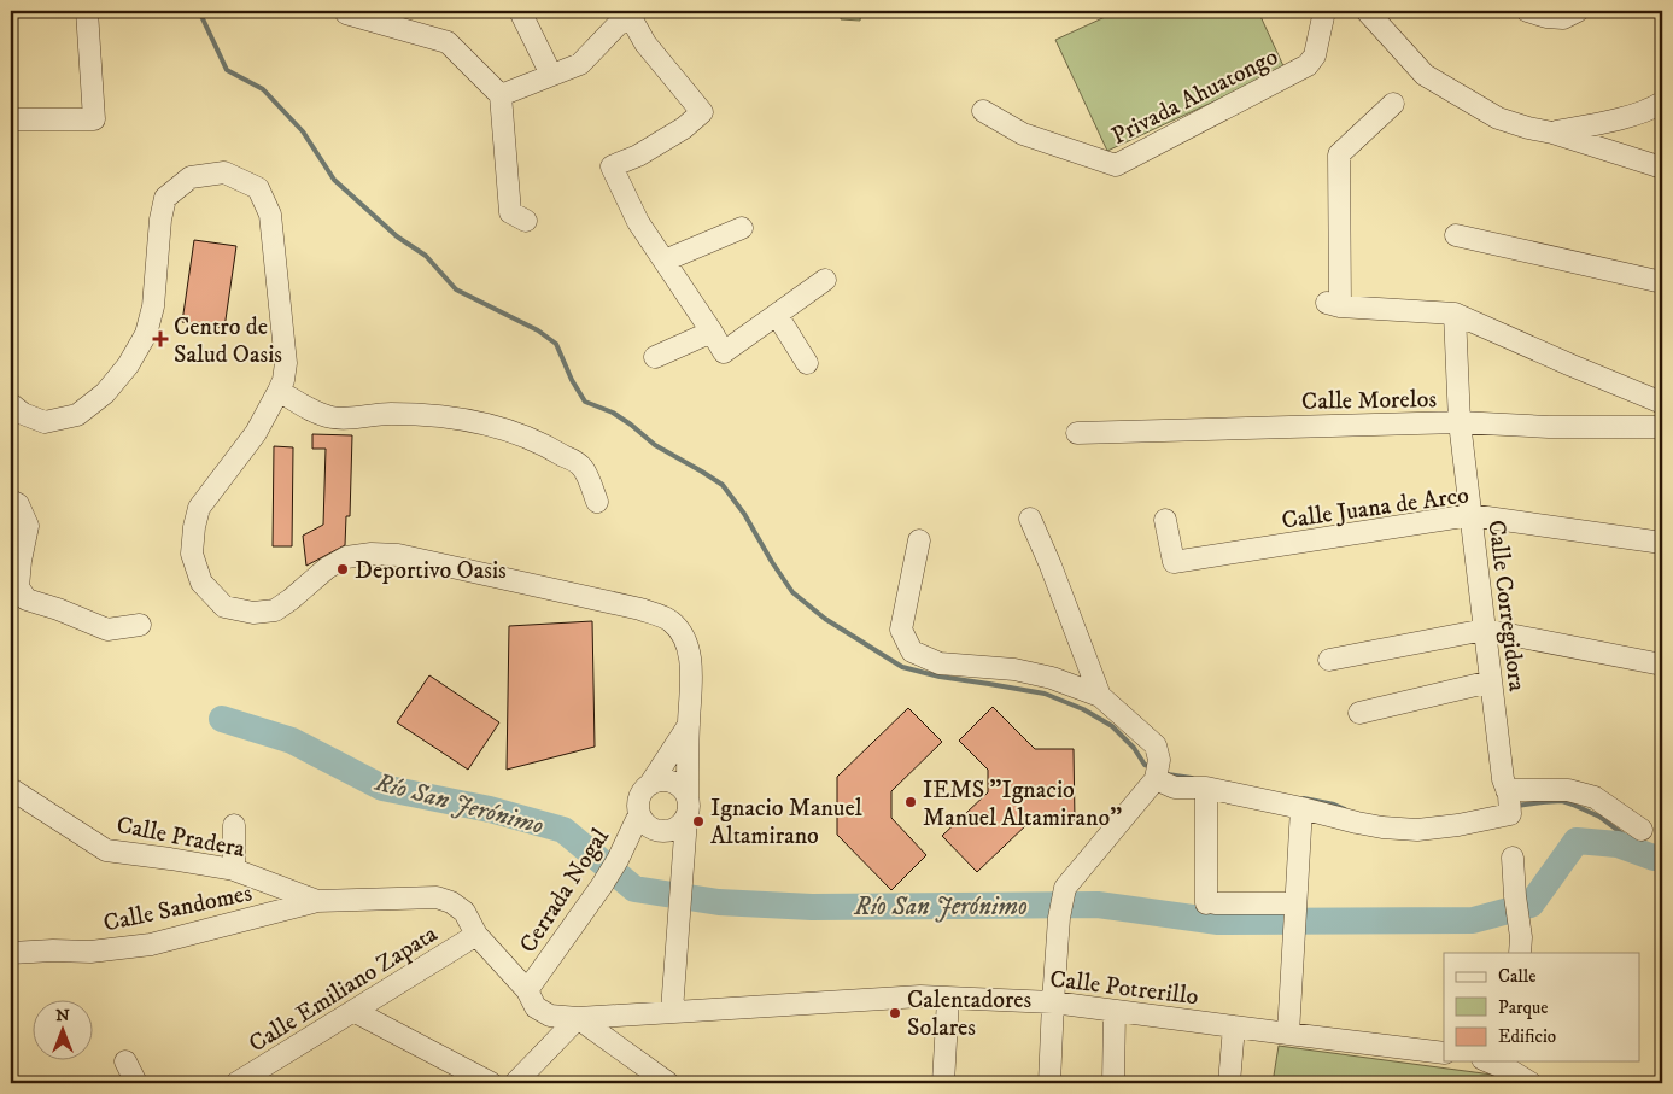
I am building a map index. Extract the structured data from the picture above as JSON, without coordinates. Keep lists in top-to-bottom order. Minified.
{"streets":{"street":["Privada Ahuatongo","Calle Morelos","Calle Juana de Arco","Calle Corregidora","Calle Pradera","Cerrada Nogal","Calle Sandomes","Calle Potrerillo","Calle Emiliano Zapata"]},"crossings":[["Calle Morelos","Calle Corregidora"],["Calle Juana de Arco","Calle Corregidora"],["Calle Pradera","Calle Sandomes"],["Calle Pradera","Calle Potrerillo"],["Cerrada Nogal","Calle Potrerillo"],["Calle Sandomes","Calle Potrerillo"],["Calle Potrerillo","Calle Emiliano Zapata"]],"water":["Río San Jerónimo"],"places":{"health":["Centro de Salud Oasis"],"other":["Deportivo Oasis","IEMS \"Ignacio Manuel Altamirano\"","Ignacio Manuel Altamirano","Calentadores Solares"]},"legend":["Calle","Parque","Edificio"],"north":"top"}
